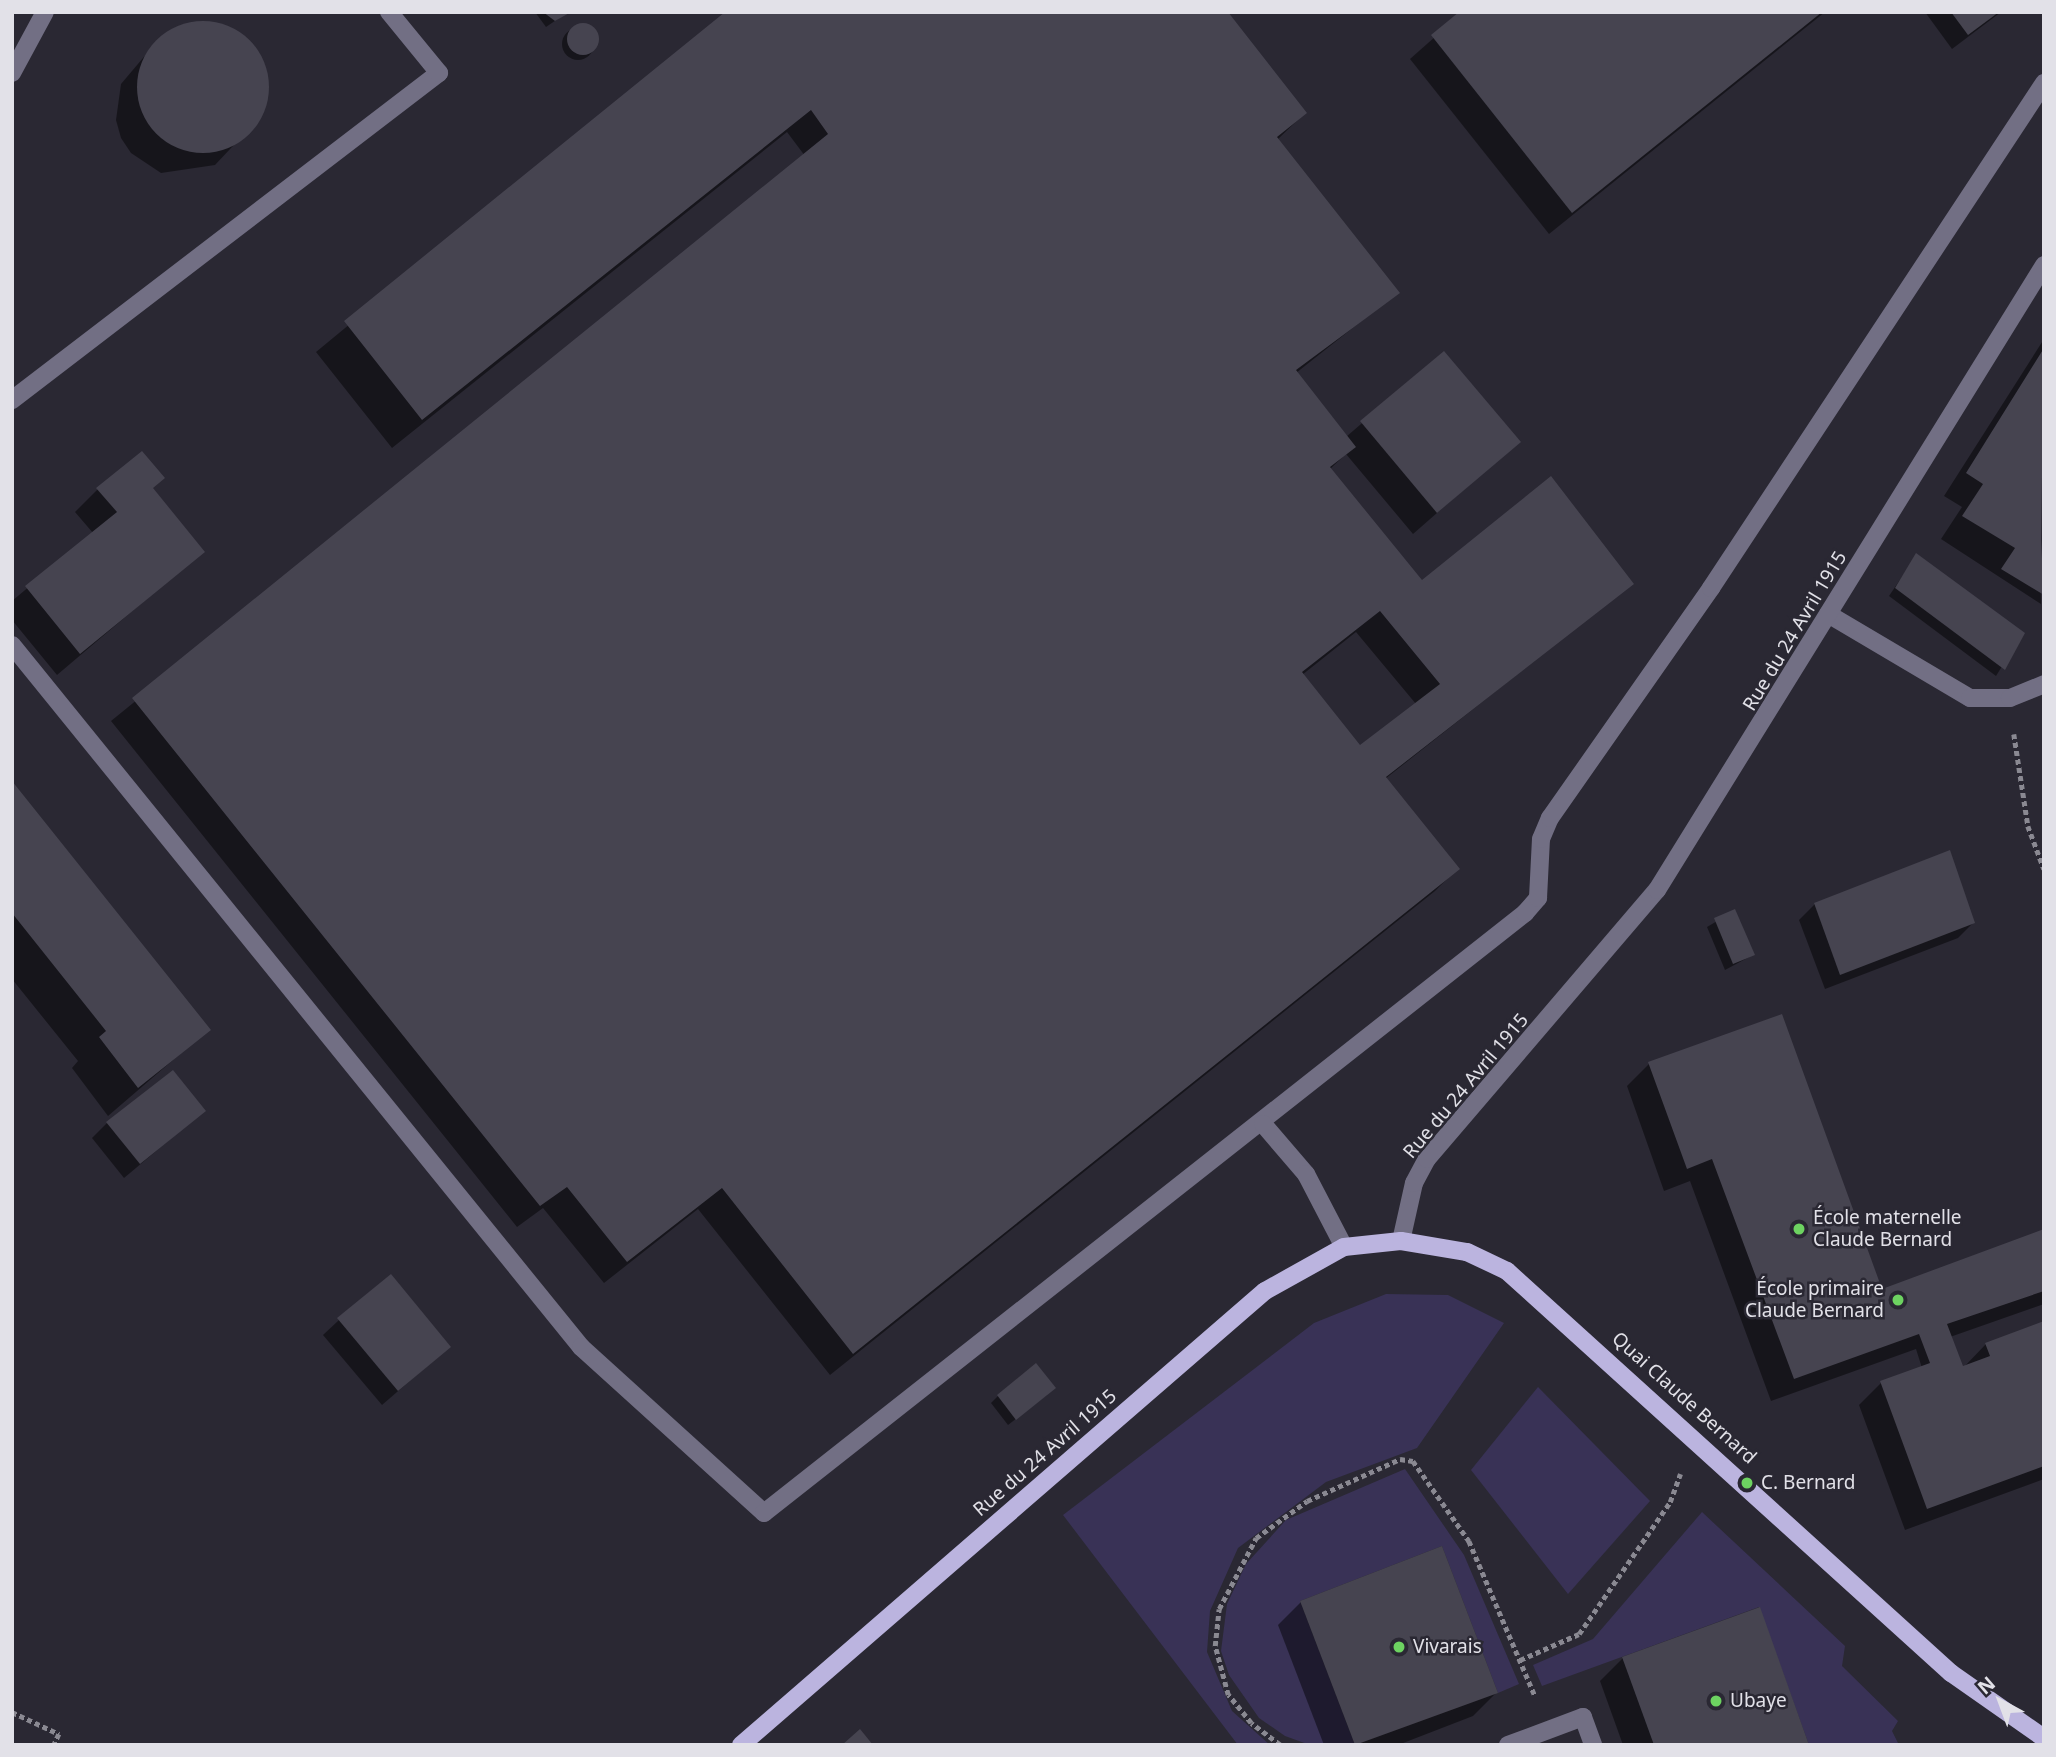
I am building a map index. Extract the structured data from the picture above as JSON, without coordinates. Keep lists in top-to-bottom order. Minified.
{"streets":{"main road":["Rue du 24 Avril 1915","Quai Claude Bernard"]},"crossings":[["Rue du 24 Avril 1915","Quai Claude Bernard"]],"places":["École maternelle Claude Bernard","École primaire Claude Bernard","C. Bernard","Vivarais","Ubaye"],"north":"top left"}
